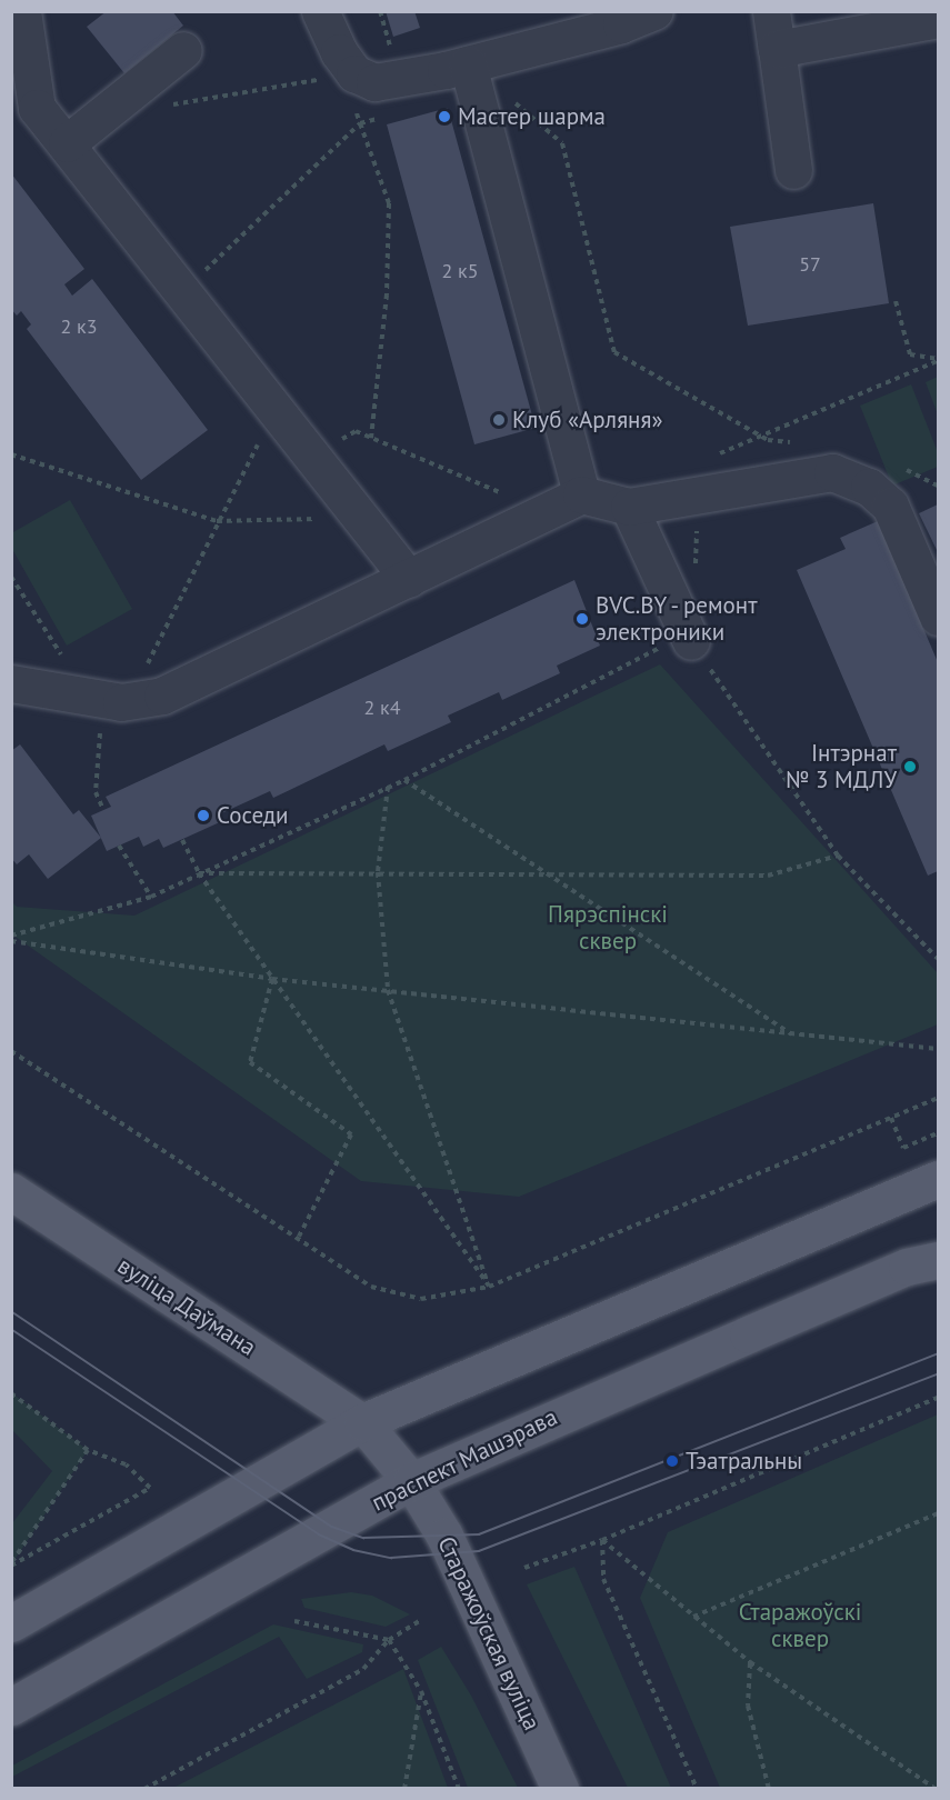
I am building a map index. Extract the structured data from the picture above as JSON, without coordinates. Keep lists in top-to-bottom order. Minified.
{"streets":{"main road":["вуліца Даўмана","праспект Машэрава","Старажоўская вуліца"]},"crossings":[["вуліца Даўмана","праспект Машэрава"],["вуліца Даўмана","Старажоўская вуліца"],["праспект Машэрава","Старажоўская вуліца"]],"parks":["Пярэспінскі сквер","Старажоўскі сквер"],"places":["Мастер шарма","Клуб «Арляня»","BVC.BY - ремонт электроники","Інтэрнат № 3 МДЛУ","Соседи","Тэатральны"],"house_numbers":["57","2 к5","2 к3","2 к4"]}
